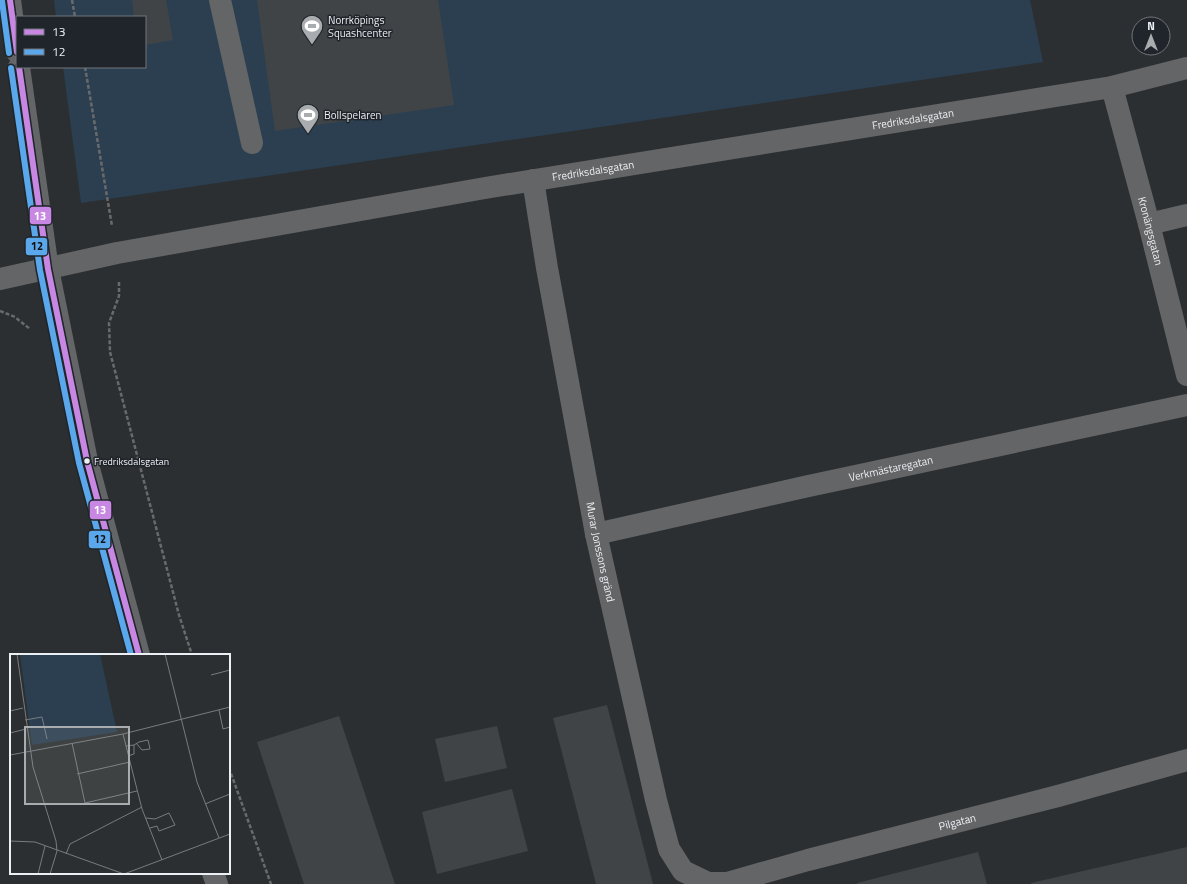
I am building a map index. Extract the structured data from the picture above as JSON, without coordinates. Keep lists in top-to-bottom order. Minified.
{"streets":{"street":["Fredriksdalsgatan","Kronängsgatan","Verkmästaregatan","Murar Jonssons gränd","Pilgatan"]},"crossings":[["Fredriksdalsgatan","Kronängsgatan"],["Fredriksdalsgatan","Murar Jonssons gränd"],["Verkmästaregatan","Murar Jonssons gränd"],["Murar Jonssons gränd","Pilgatan"]],"places":{"sports":["Norrköpings Squashcenter","Bollspelaren"],"other":["Fredriksdalsgatan"]},"lines":["transit line 13","transit line 12"],"legend":["13","12"],"north":"top"}
